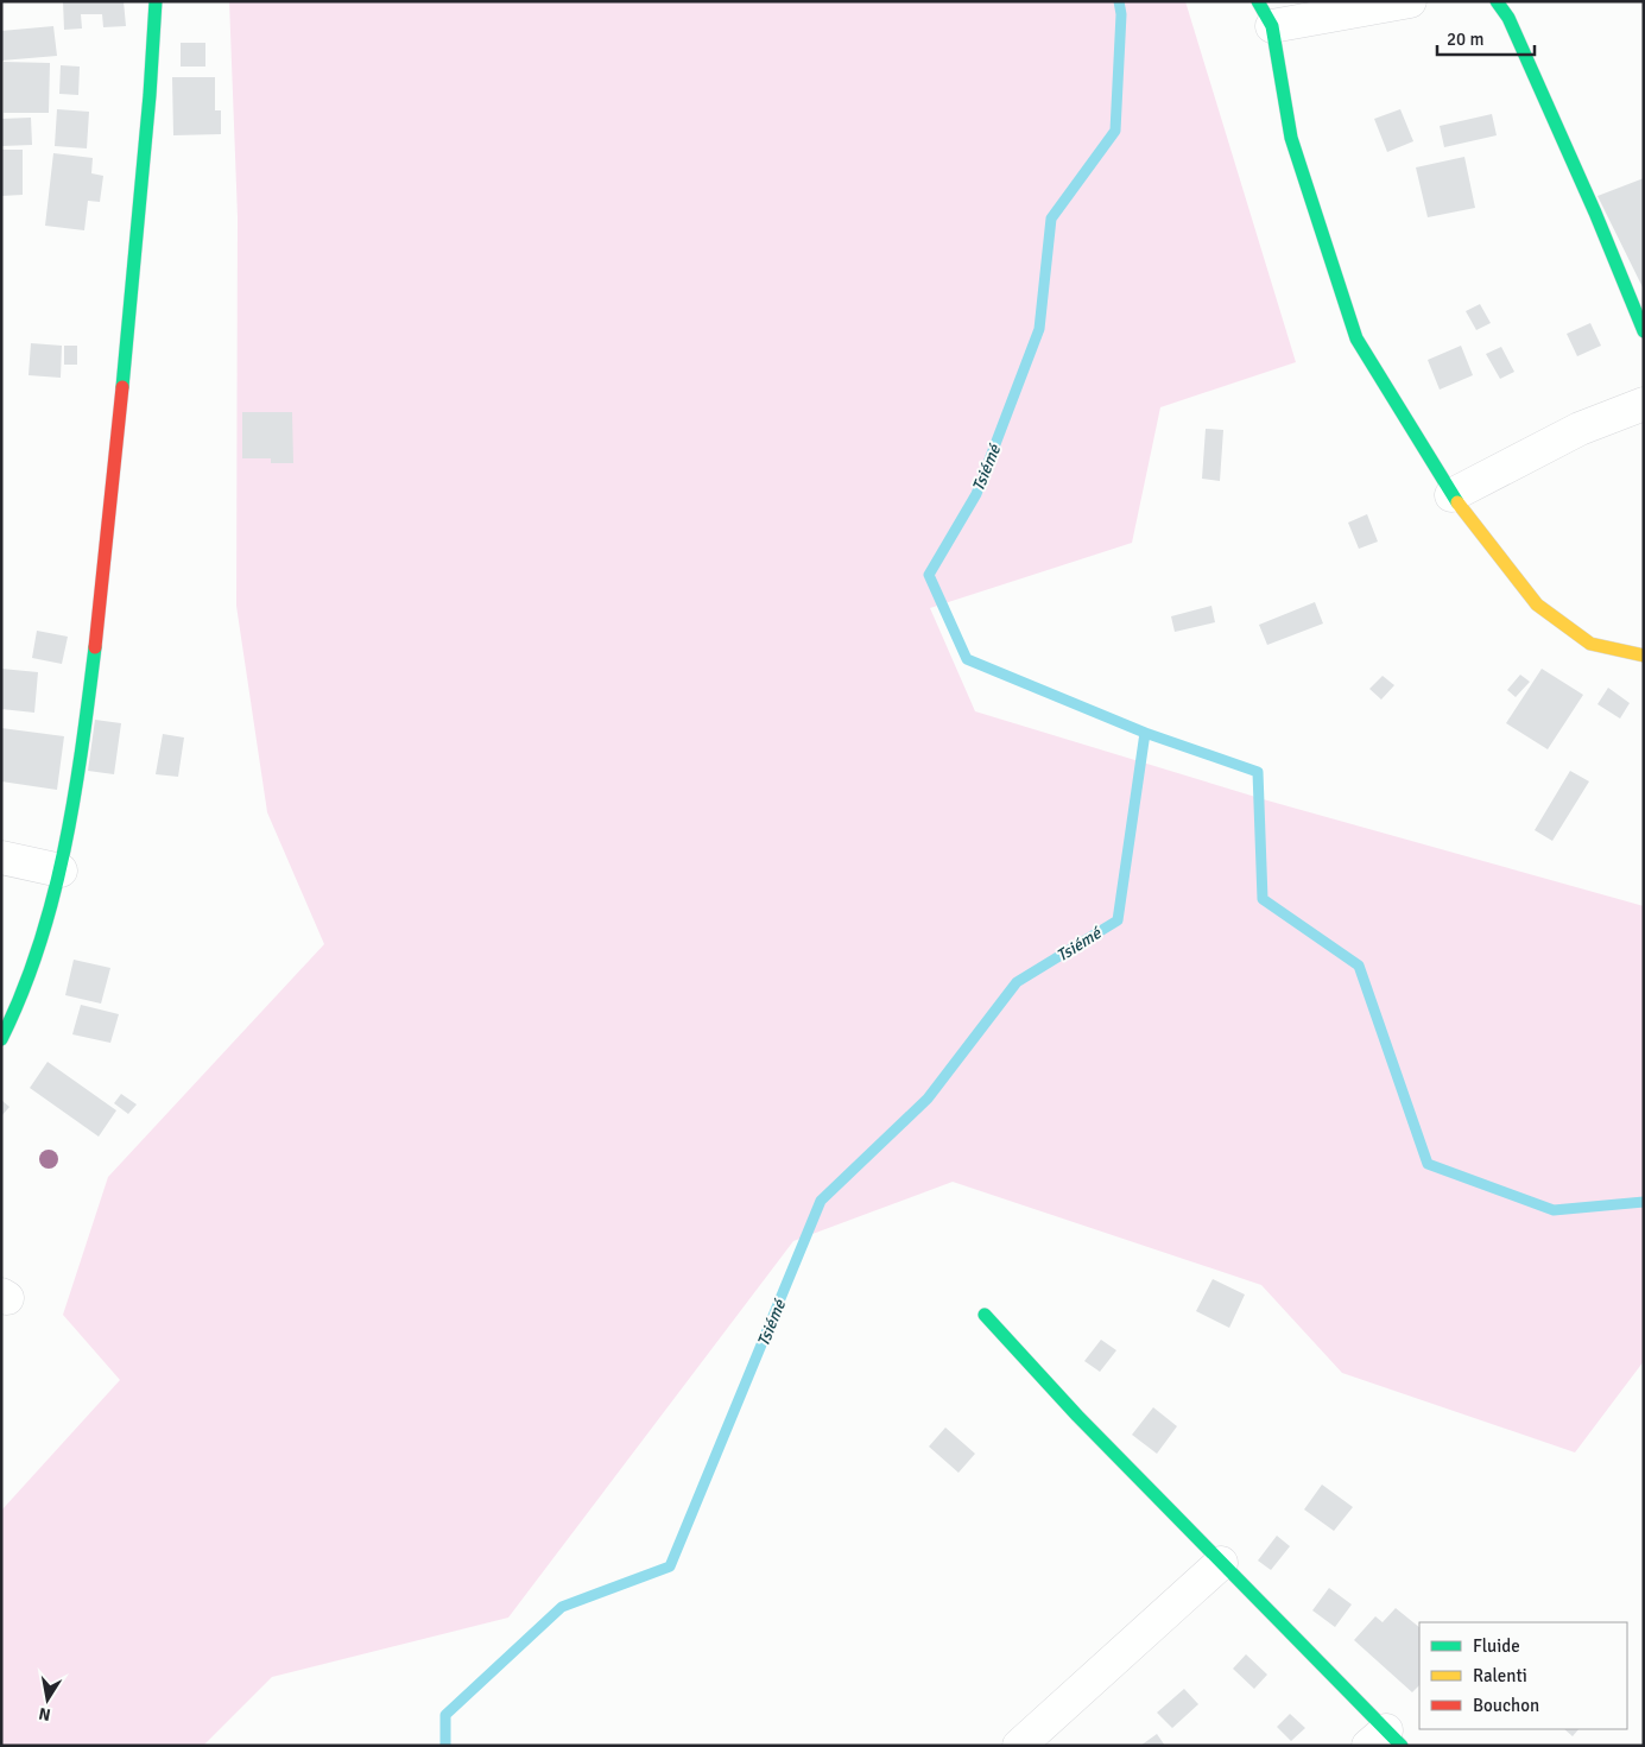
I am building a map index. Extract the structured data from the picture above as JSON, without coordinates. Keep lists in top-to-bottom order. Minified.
{"water":["Tsiémé"],"legend":["Fluide","Ralenti","Bouchon"],"scale_bar":"20 m","north":"bottom"}
